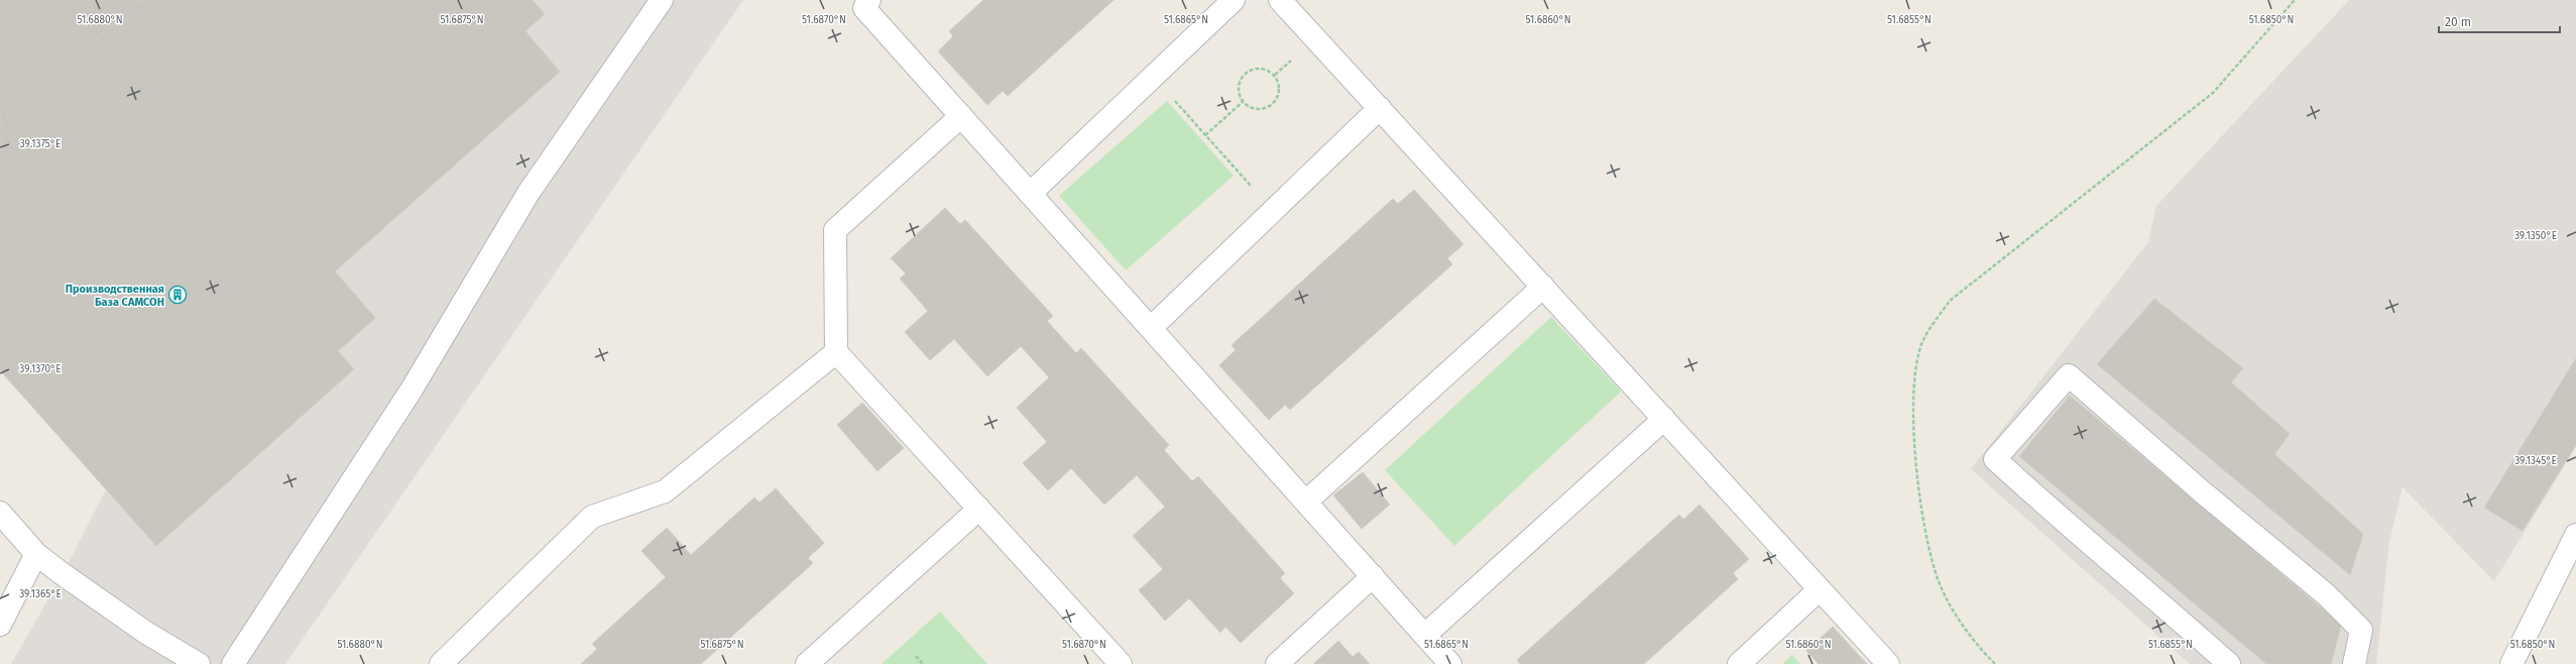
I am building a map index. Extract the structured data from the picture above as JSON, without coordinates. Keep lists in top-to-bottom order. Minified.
{"places":{"building":["Производственная База САМСОН"]},"scale_bar":"20 m","coordinates":["51.6880°N","51.6875°N","51.6870°N","51.6865°N","51.6860°N","51.6855°N","51.6850°N","39.1375°E","39.1350°E","39.1370°E","39.1345°E","39.1365°E"]}
